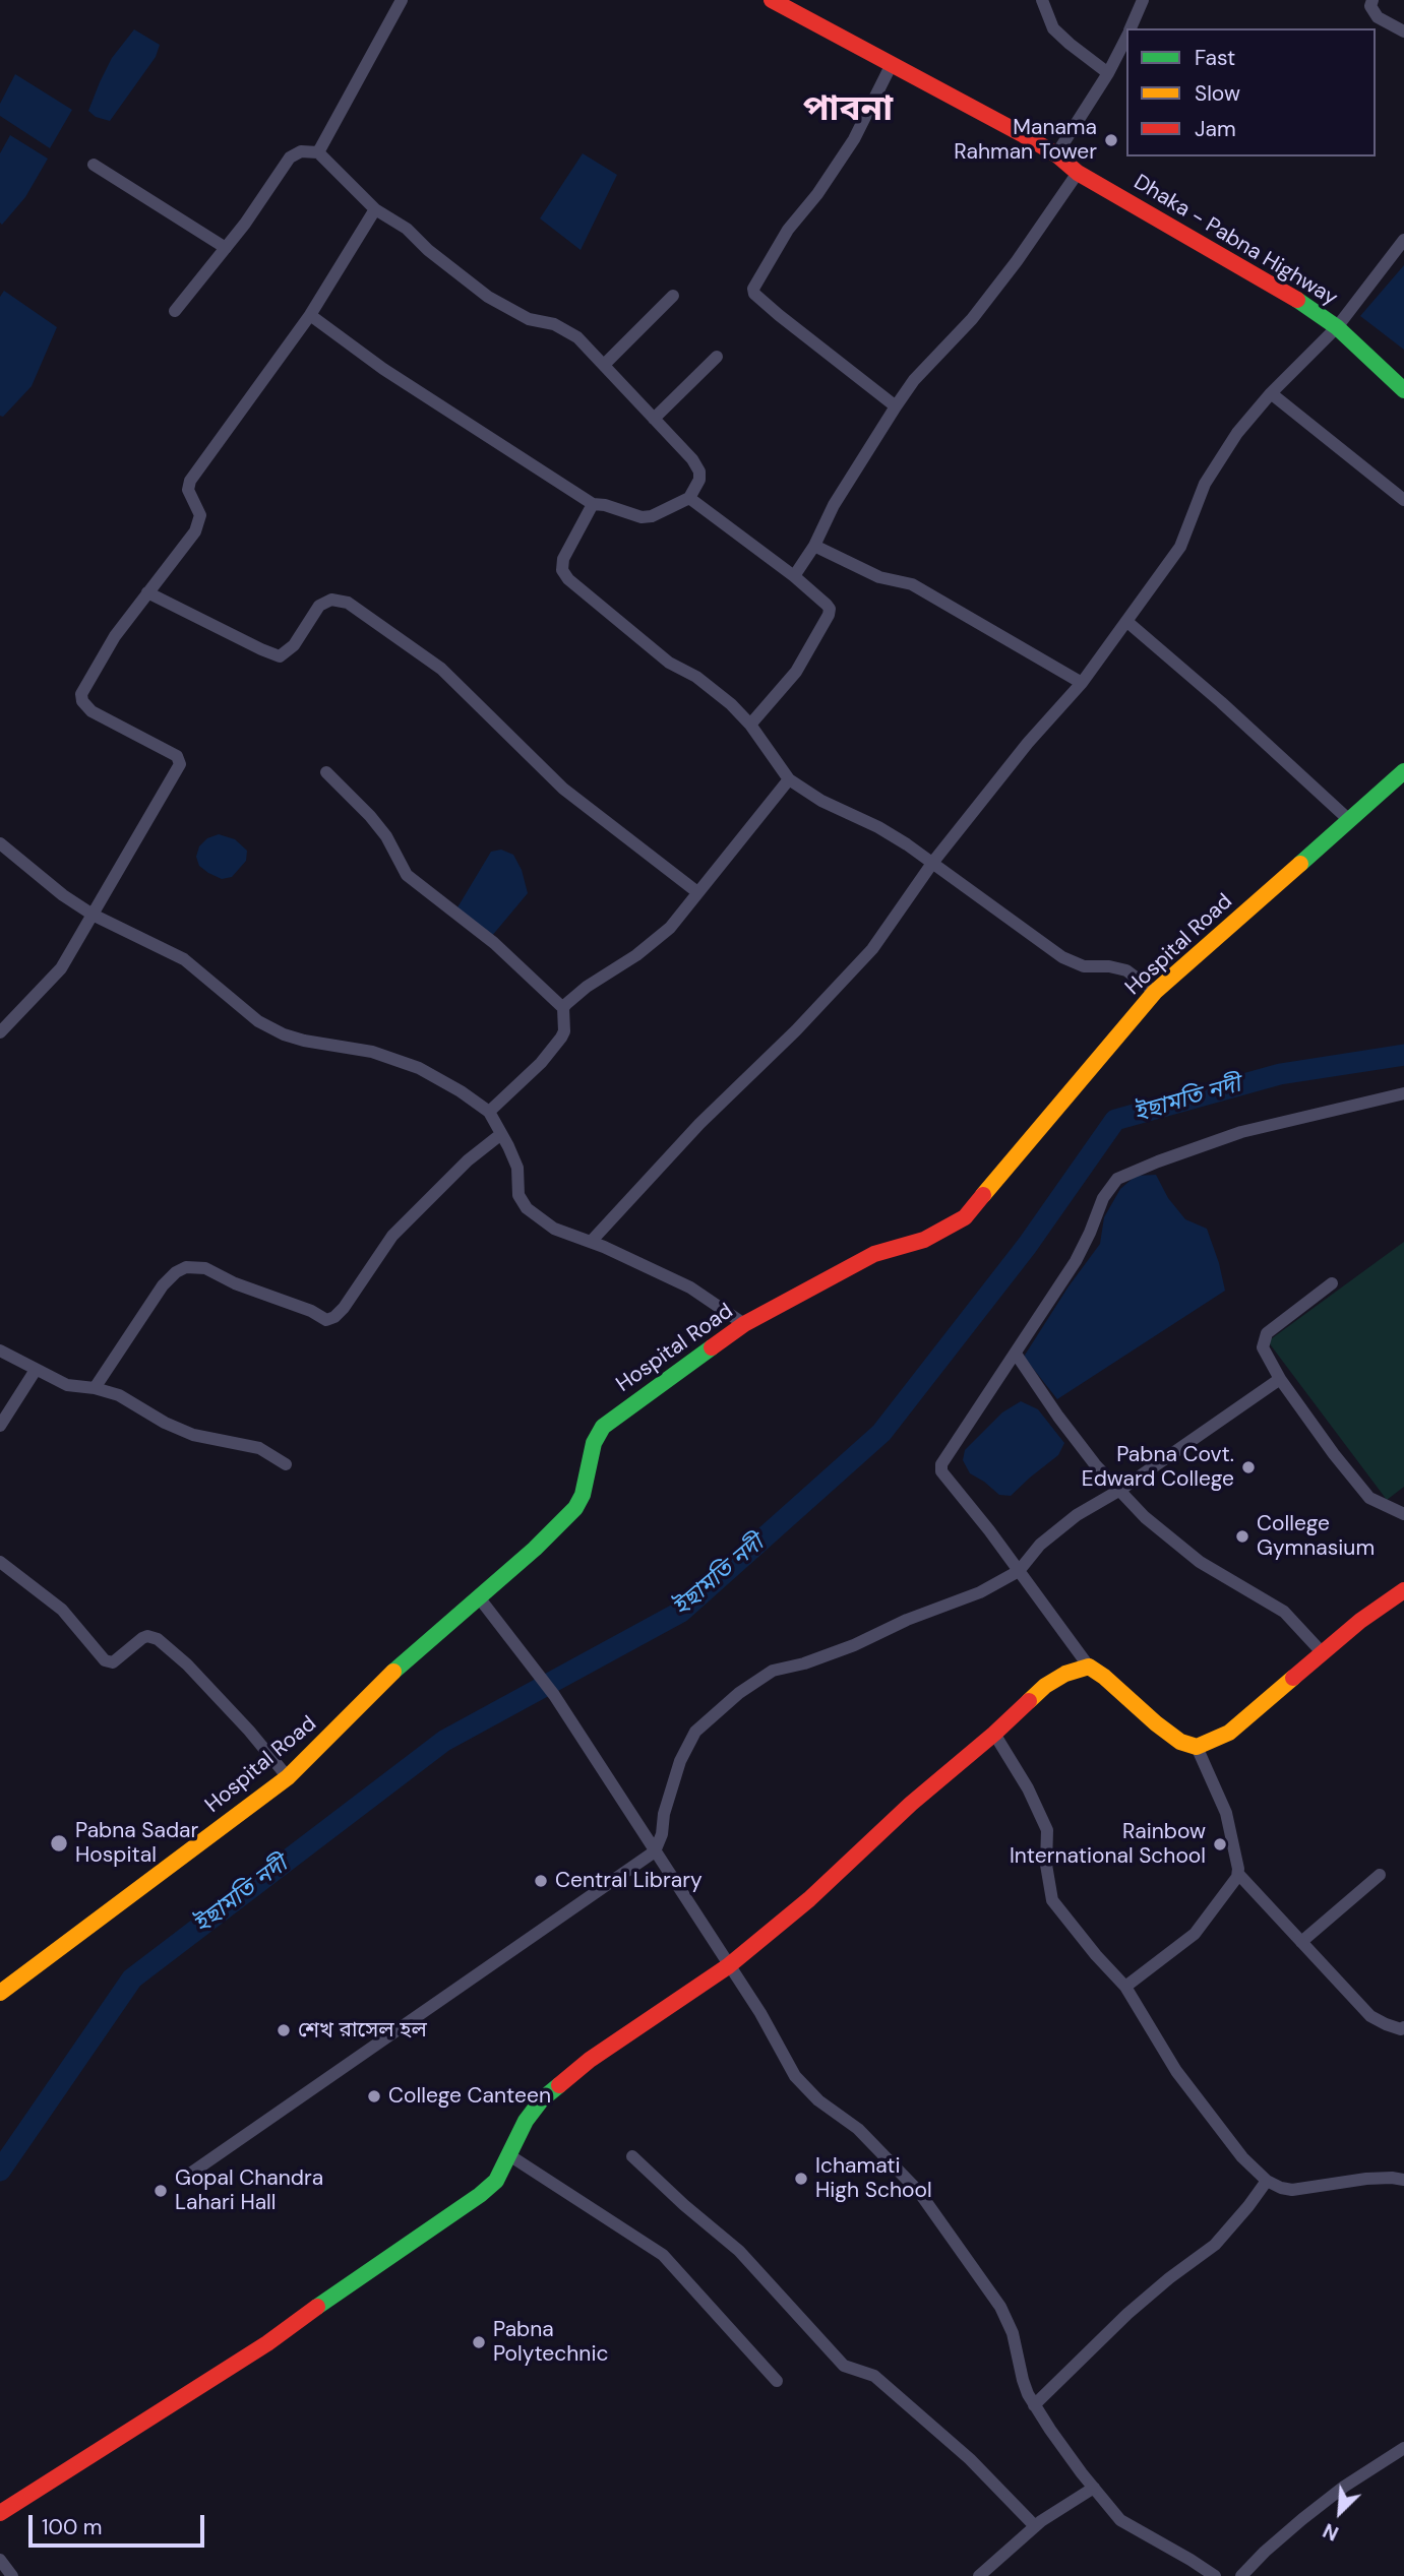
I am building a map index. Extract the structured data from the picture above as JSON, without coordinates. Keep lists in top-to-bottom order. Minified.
{"streets":{"main road":["Dhaka - Pabna Highway","Hospital Road"]},"districts":["পাবনা"],"water":["ইছামতি নদী"],"places":["Manama Rahman Tower","Pabna Covt. Edward College","College Gymnasium","Pabna Sadar Hospital","Rainbow International School","Central Library","শেখ রাসেল হল","College Canteen","Ichamati High School","Gopal Chandra Lahari Hall","Pabna Polytechnic"],"legend":["Fast","Slow","Jam"],"scale_bar":"100 m","north":"bottom left"}
